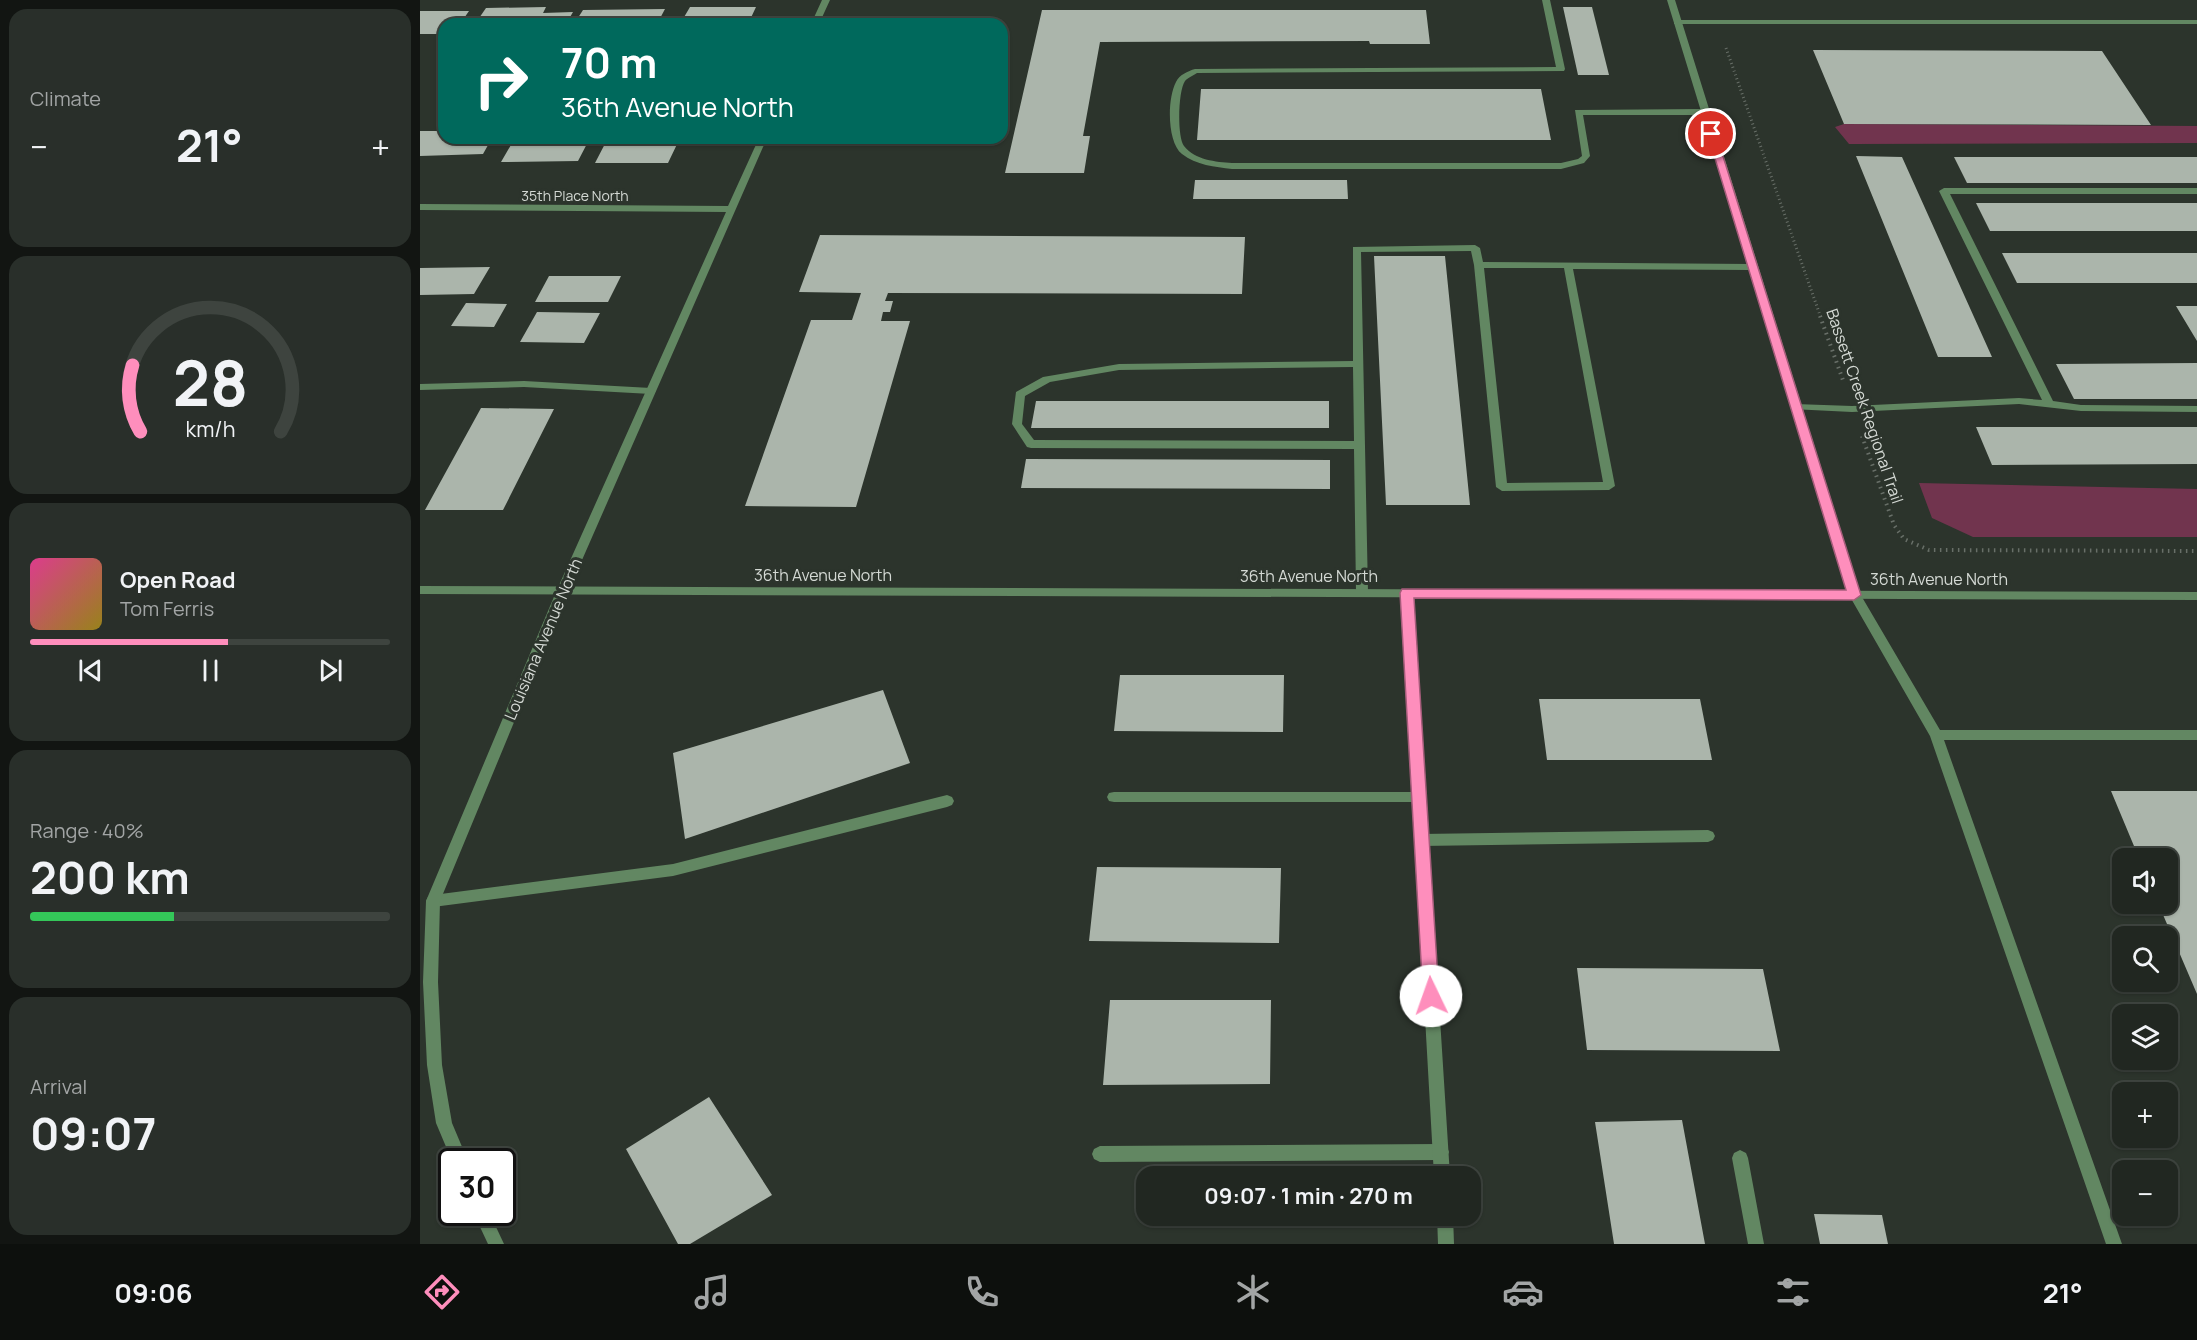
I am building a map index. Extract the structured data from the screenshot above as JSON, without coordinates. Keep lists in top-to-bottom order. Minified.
{"streets":{"street":["35th Place North","36th Avenue North","Louisiana Avenue North"],"path":["Bassett Creek Regional Trail"]},"crossings":[["35th Place North","Louisiana Avenue North"],["36th Avenue North","Louisiana Avenue North"]],"page":{"tile":["Climate",["Range · 40%","200 km"],["Arrival","09:07"]],"turn":["70 m","36th Avenue North"],"heat":["−","21°","+"],"song":["Open Road","Tom Ferris"],"map_buttons":["+","−"],"limit":"30","trip":"09:07 · 1 min · 270 m","tabs":["09:06","21°"],"gauge":["28","km/h"]}}
